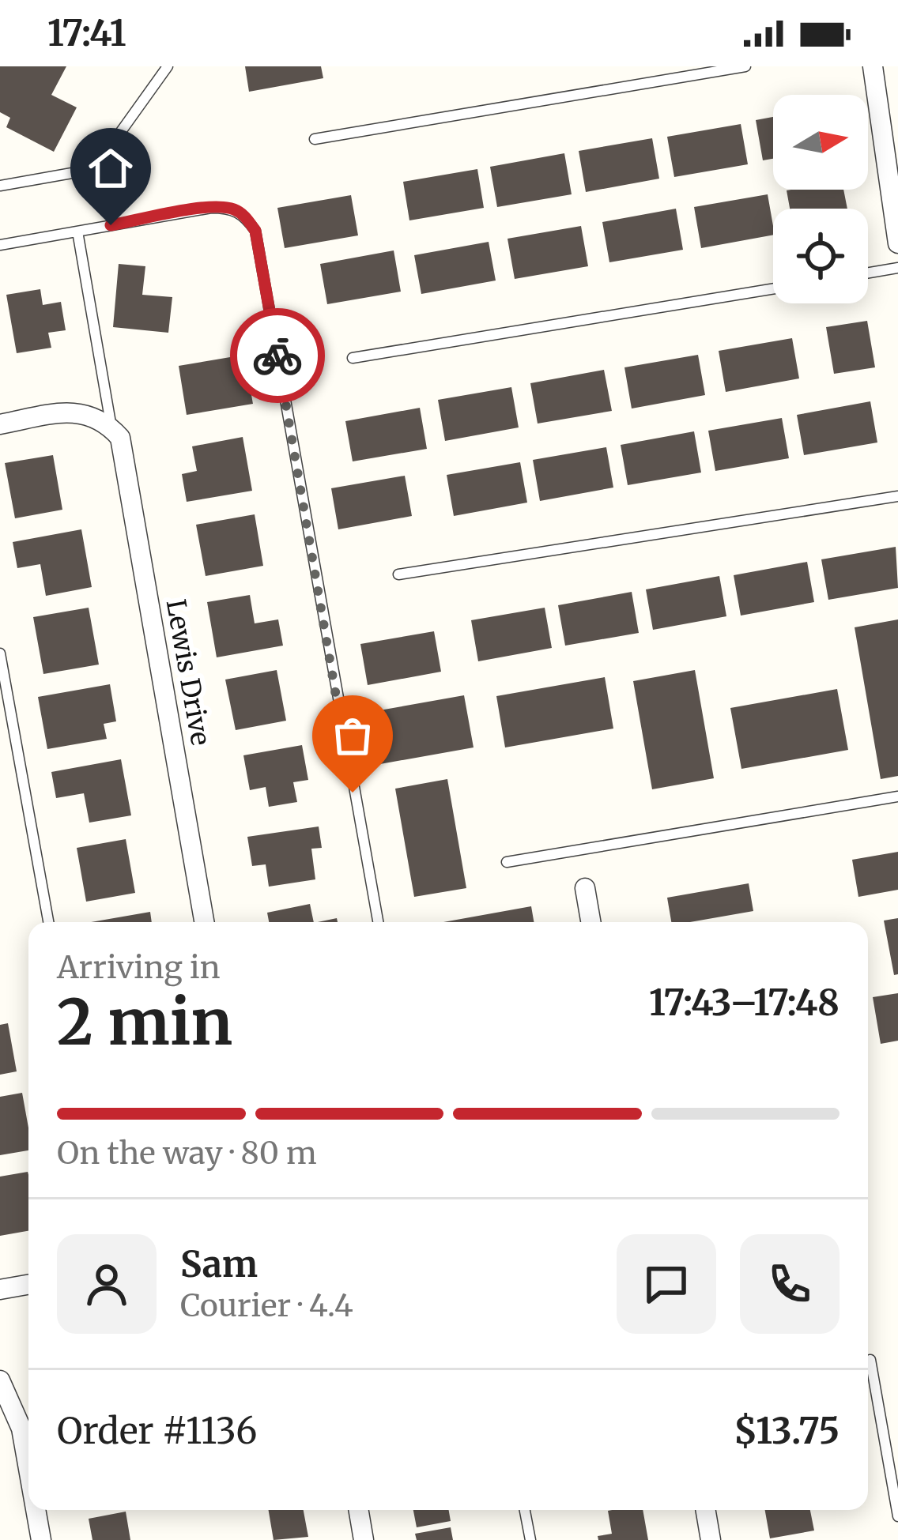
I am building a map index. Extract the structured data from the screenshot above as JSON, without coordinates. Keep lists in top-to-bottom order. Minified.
{"streets":{"street":["Lewis Drive"]},"north":"right","page":{"status":"17:41","heading":["2 min","Arriving in","17:43–17:48"],"panel":["Sam","Courier · 4.4","Order #1136","$13.75"],"bar":"On the way · 80 m"}}
